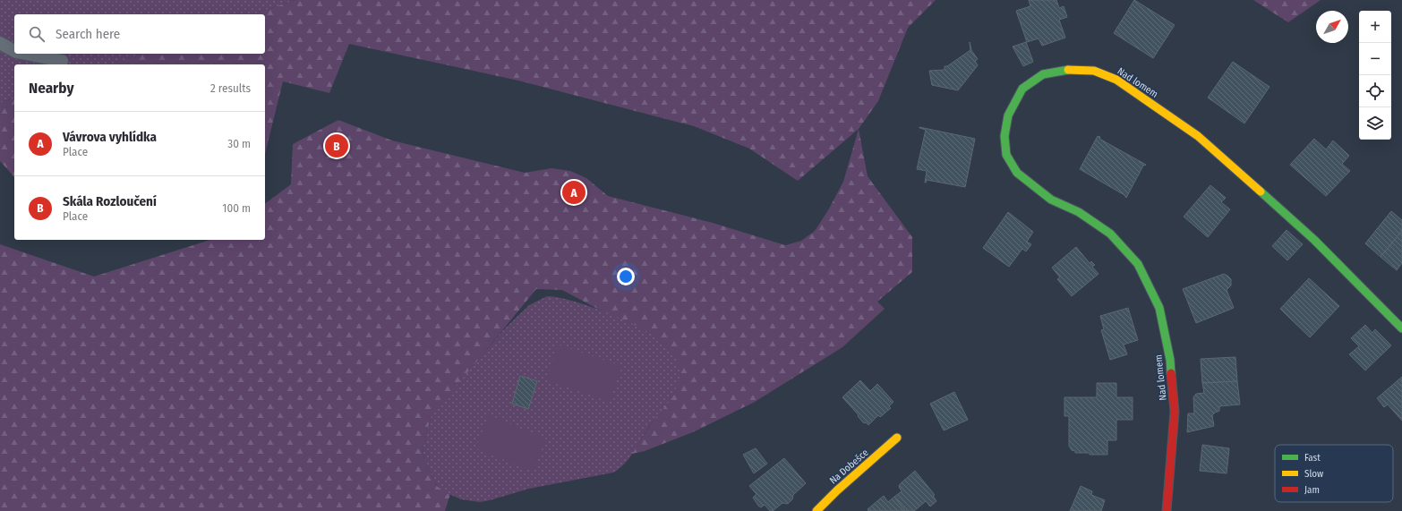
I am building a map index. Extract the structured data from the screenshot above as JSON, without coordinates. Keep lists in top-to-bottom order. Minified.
{"streets":{"street":["Nad lomem","Na Dobešce"]},"legend":["Fast","Slow","Jam"],"north":"top right","page":{"map_buttons":["+","−"],"search":"Search here","heading":["Nearby","2 results"],"list":[{"mark":"A","name":"Vávrova vyhlídka","note":"Place","value":"30 m"},{"mark":"B","name":"Skála Rozloučení","note":"Place","value":"100 m"}],"pins":["B","A"]}}
